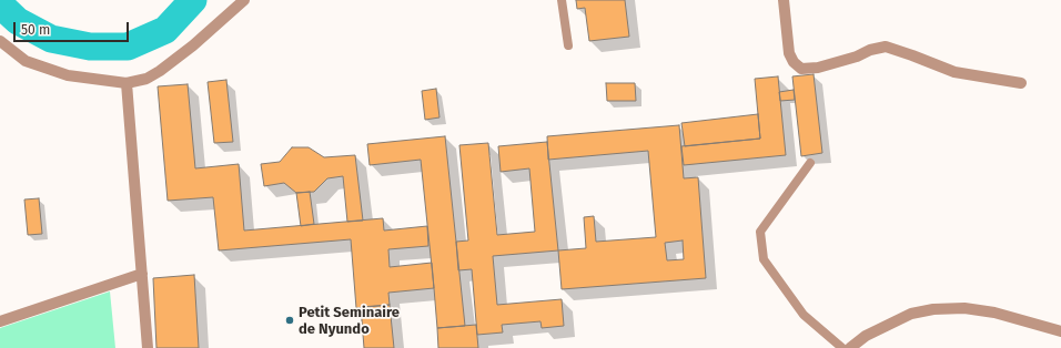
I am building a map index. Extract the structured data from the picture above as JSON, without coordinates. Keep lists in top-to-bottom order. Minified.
{"places":["Petit Seminaire de Nyundo"],"scale_bar":"50 m"}
